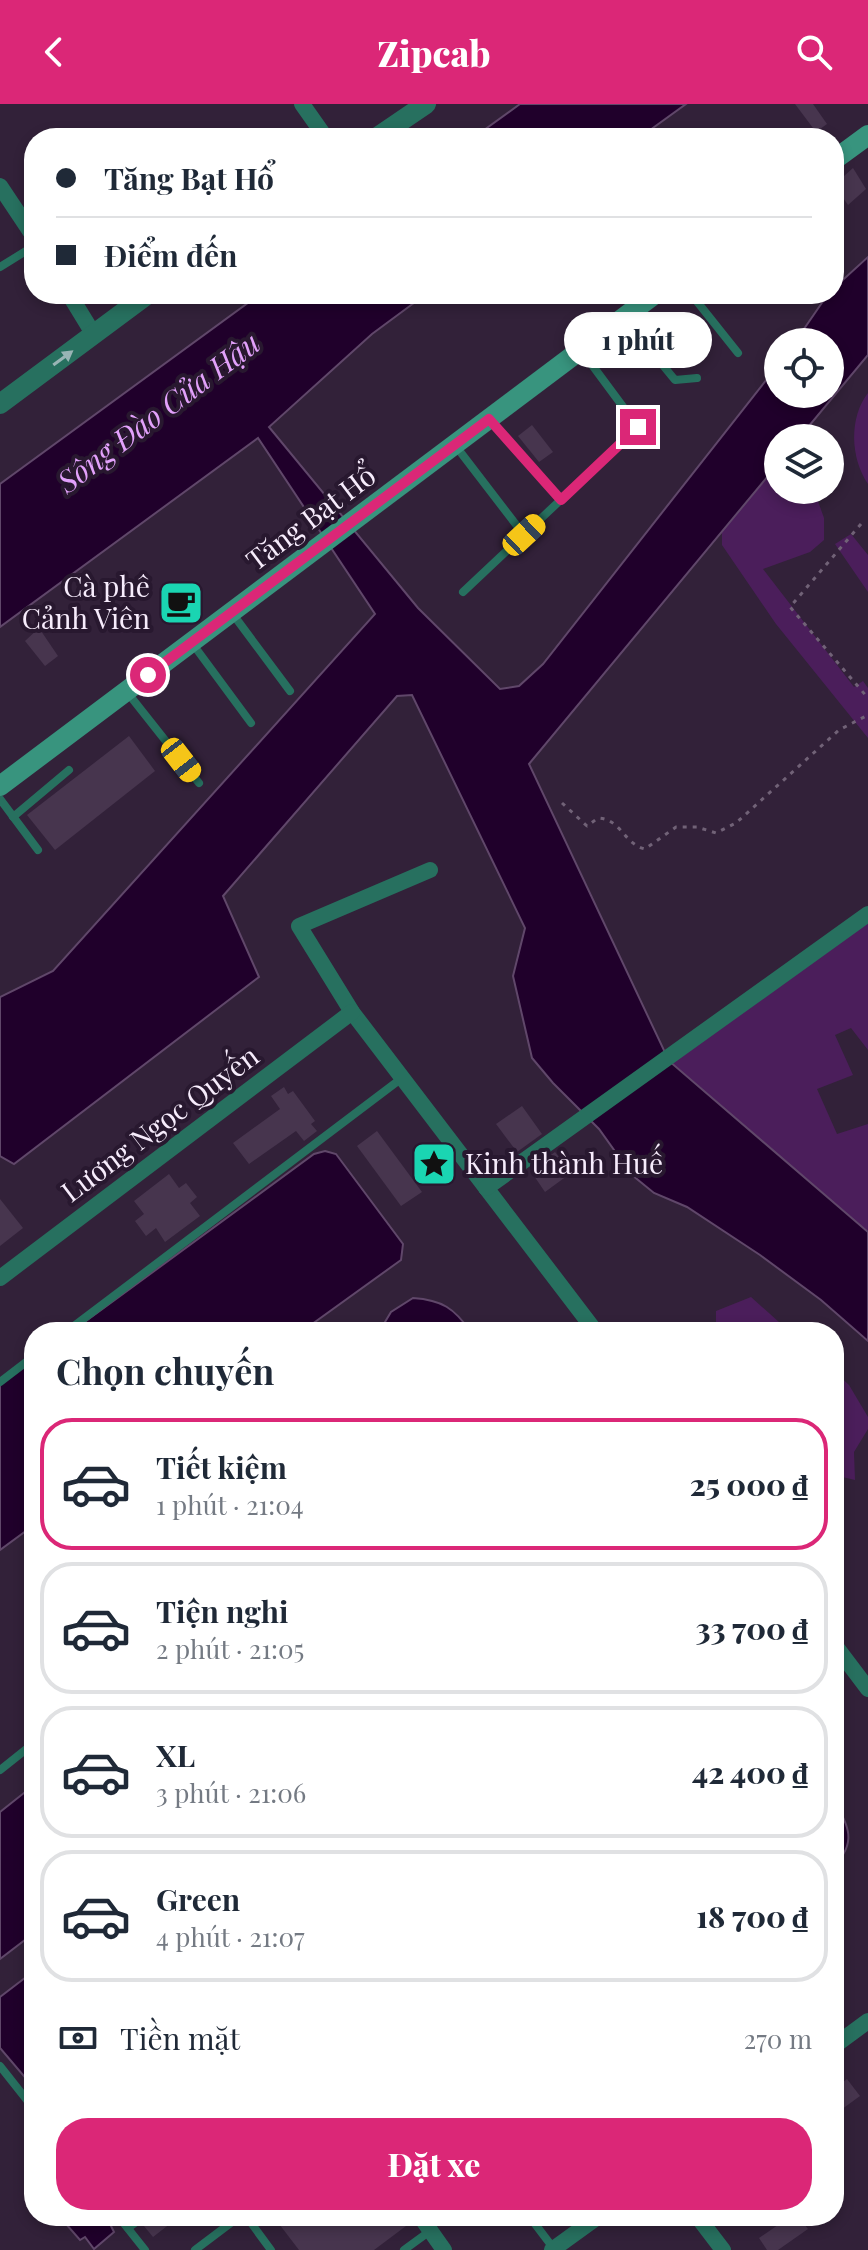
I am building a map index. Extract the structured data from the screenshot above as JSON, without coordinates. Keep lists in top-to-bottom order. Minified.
{"streets":{"main road":["Tăng Bạt Hổ"],"street":["Lương Ngọc Quyến"]},"water":["Sông Đào Cửa Hậu"],"places":{"cafe":["Cà phê Cảnh Viên"],"place":["Kinh thành Huế"]},"page":{"header":"Zipcab","banner":["Tăng Bạt Hổ","Điểm đến"],"bubble":"1 phút","heading":"Chọn chuyến","list":[{"name":"Tiết kiệm","note":"1 phút · 21:04","value":"25 000 ₫"},{"name":"Tiện nghi","note":"2 phút · 21:05","value":"33 700 ₫"},{"name":"XL","note":"3 phút · 21:06","value":"42 400 ₫"},{"name":"Green","note":"4 phút · 21:07","value":"18 700 ₫"}],"pay":["Tiền mặt","270 m"],"buttons":"Đặt xe"}}
